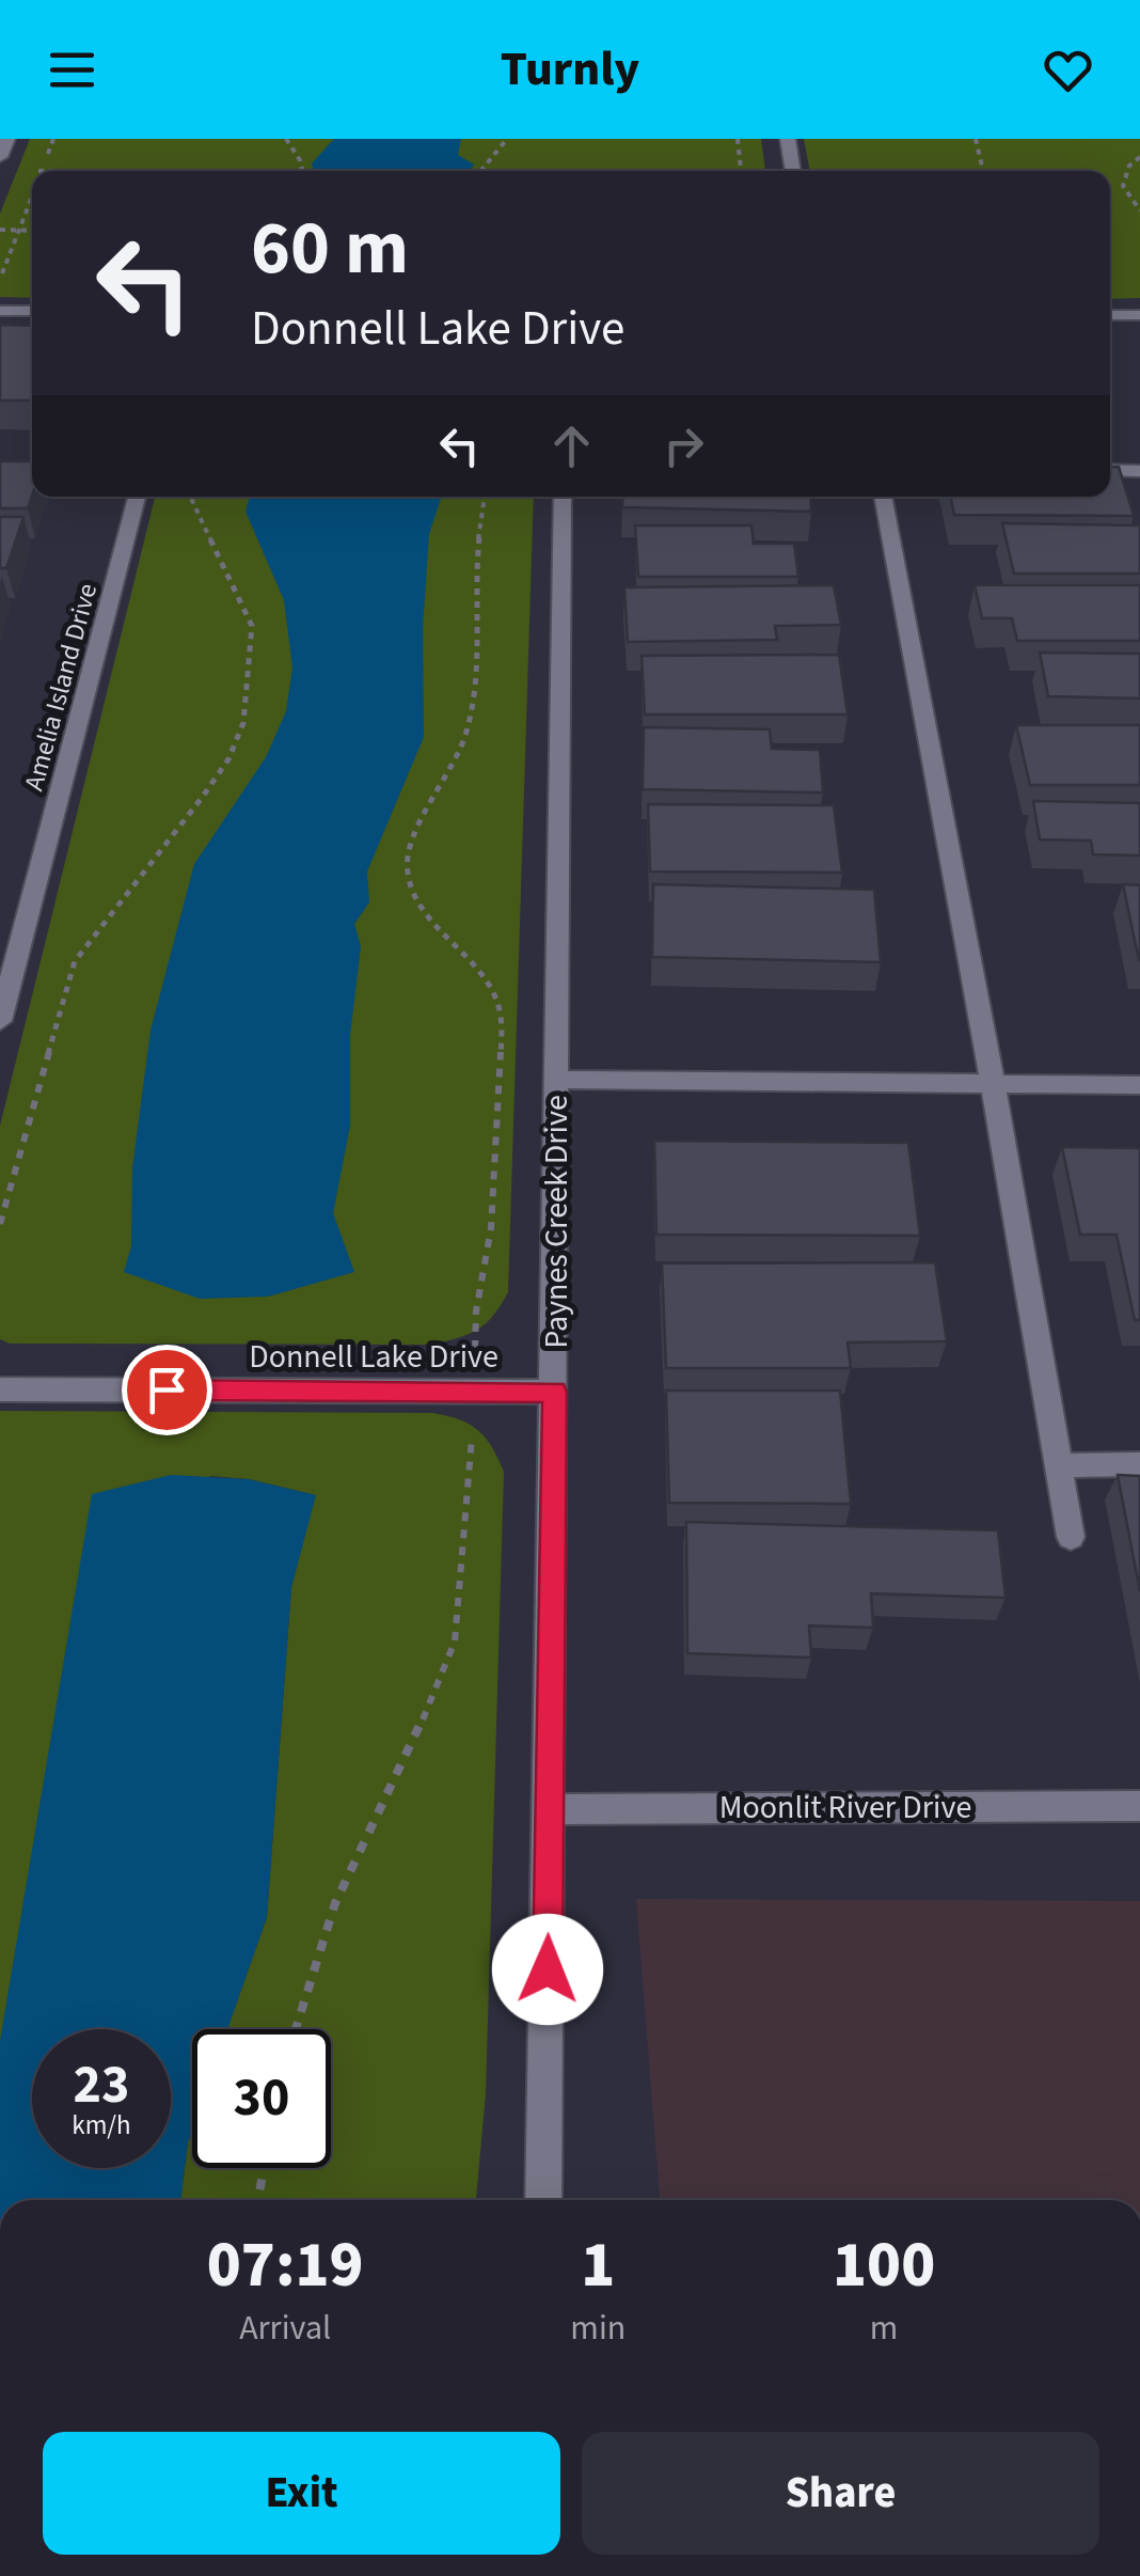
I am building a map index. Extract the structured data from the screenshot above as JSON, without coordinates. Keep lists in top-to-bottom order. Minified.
{"streets":{"street":["Amelia Island Drive","Paynes Creek Drive","Donnell Lake Drive","Moonlit River Drive"]},"crossings":[["Paynes Creek Drive","Donnell Lake Drive"],["Paynes Creek Drive","Moonlit River Drive"]],"page":{"header":"Turnly","turn":["60 m","Donnell Lake Drive"],"speed":"23 km/h","limit":"30","eta":["07:19","Arrival","1","min","100","m"],"buttons":["Exit","Share"]}}
